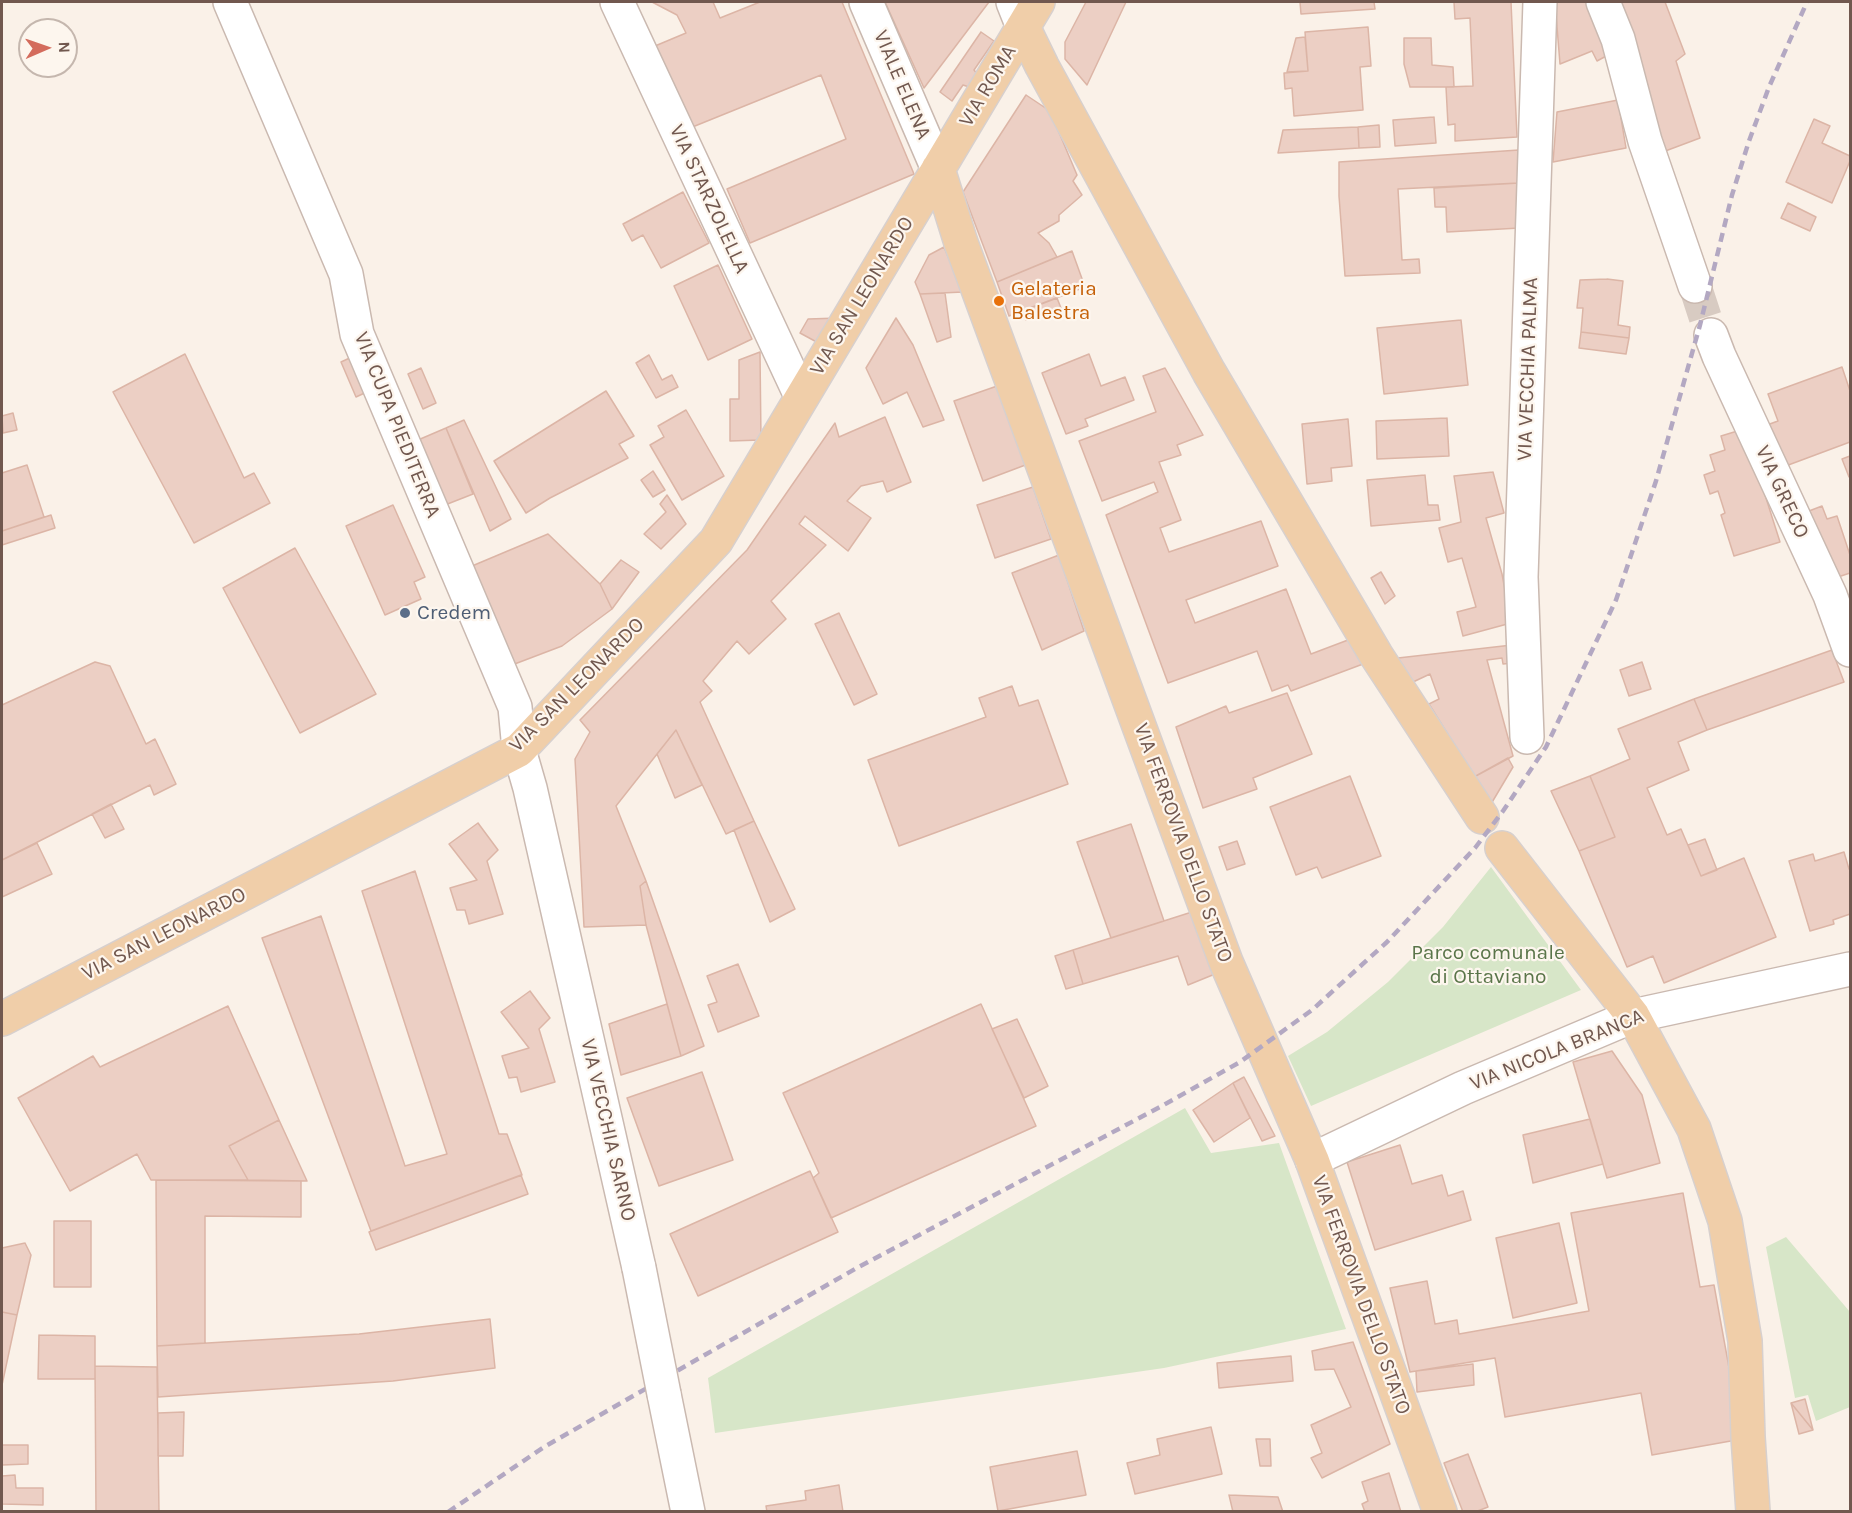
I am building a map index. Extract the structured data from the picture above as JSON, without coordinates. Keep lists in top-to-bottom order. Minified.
{"streets":{"main road":["VIA ROMA","VIA SAN LEONARDO","VIA FERROVIA DELLO STATO"],"street":["VIALE ELENA","VIA STARZOLELLA","VIA VECCHIA PALMA","VIA CUPA PIEDITERRA","VIA GRECO","VIA NICOLA BRANCA","VIA VECCHIA SARNO"]},"crossings":[["VIALE ELENA","VIA ROMA"],["VIALE ELENA","VIA SAN LEONARDO"],["VIALE ELENA","VIA FERROVIA DELLO STATO"],["VIA ROMA","VIA SAN LEONARDO"],["VIA ROMA","VIA FERROVIA DELLO STATO"],["VIA STARZOLELLA","VIA SAN LEONARDO"],["VIA SAN LEONARDO","VIA CUPA PIEDITERRA"],["VIA SAN LEONARDO","VIA FERROVIA DELLO STATO"],["VIA SAN LEONARDO","VIA VECCHIA SARNO"],["VIA CUPA PIEDITERRA","VIA VECCHIA SARNO"],["VIA FERROVIA DELLO STATO","VIA NICOLA BRANCA"]],"parks":["Parco comunale di Ottaviano"],"places":["Gelateria Balestra","Credem"],"north":"right"}
